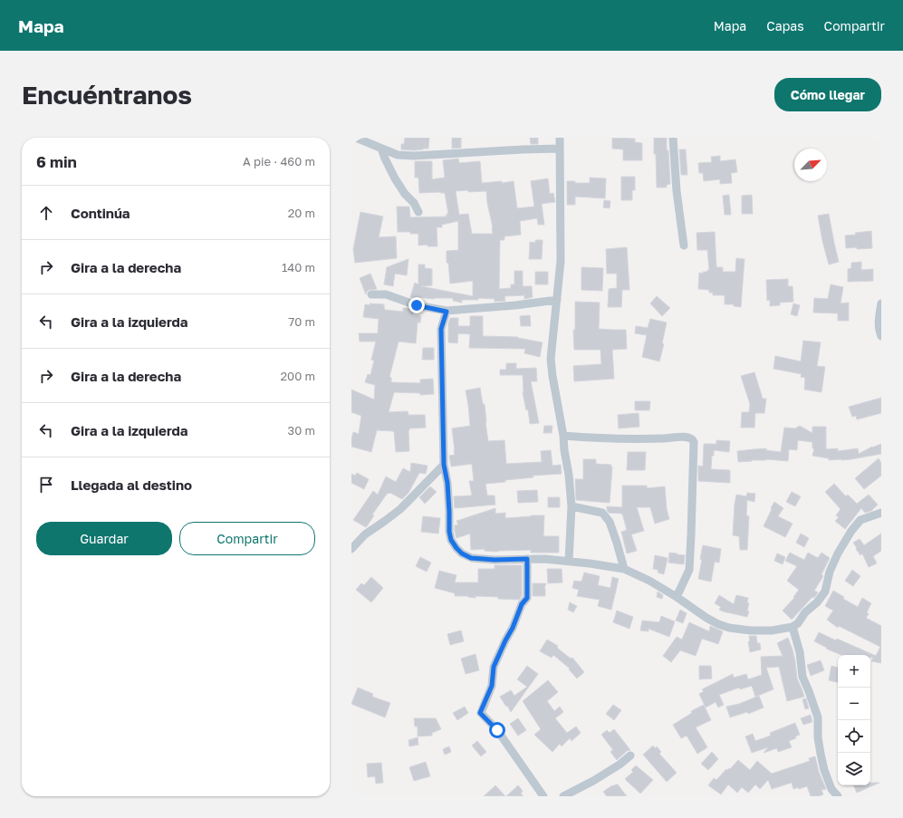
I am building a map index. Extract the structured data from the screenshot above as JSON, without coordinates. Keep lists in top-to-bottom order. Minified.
{"north":"top right","page":{"header":"Mapa","nav":["Mapa","Capas","Compartir"],"buttons":["Cómo llegar",["Guardar","Compartir"]],"title":"Encuéntranos","heading":["6 min","A pie · 460 m"],"list":[["Continúa","20 m"],["Gira a la derecha","140 m"],["Gira a la izquierda","70 m"],["Gira a la derecha","200 m"],["Gira a la izquierda","30 m"],"Llegada al destino"],"map_buttons":["+","−"]}}
